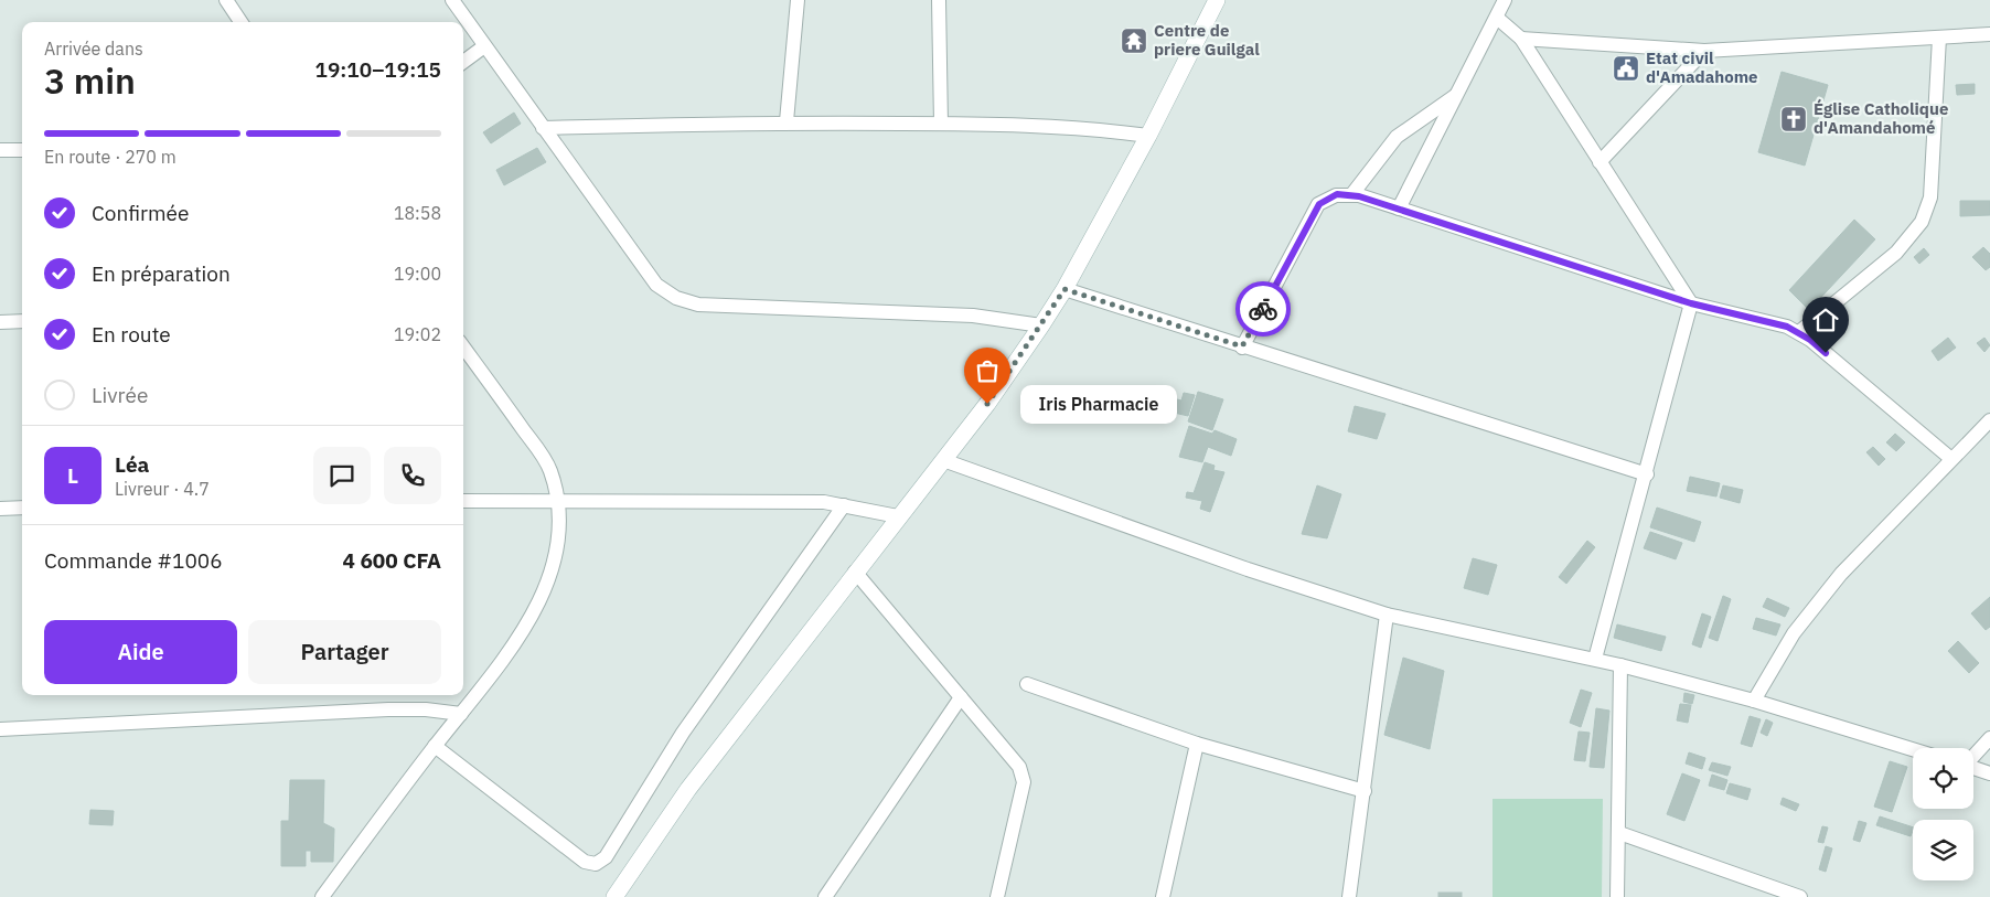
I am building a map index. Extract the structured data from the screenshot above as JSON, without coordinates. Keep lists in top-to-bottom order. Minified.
{"places":{"temple":["Centre de priere Guilgal"],"public building":["Etat civil d'Amadahome"],"church":["Église Catholique d'Amandahomé"],"other":["Iris Pharmacie"]},"page":{"heading":["3 min","Arrivée dans","19:10–19:15"],"panel":["Léa","Livreur · 4.7","Commande #1006","4 600 CFA"],"bar":"En route · 270 m","list":[["Confirmée","18:58"],["En préparation","19:00"],["En route","19:02"],"Livrée"],"bubble":"Iris Pharmacie","round":"L","buttons":["Aide","Partager"]}}
